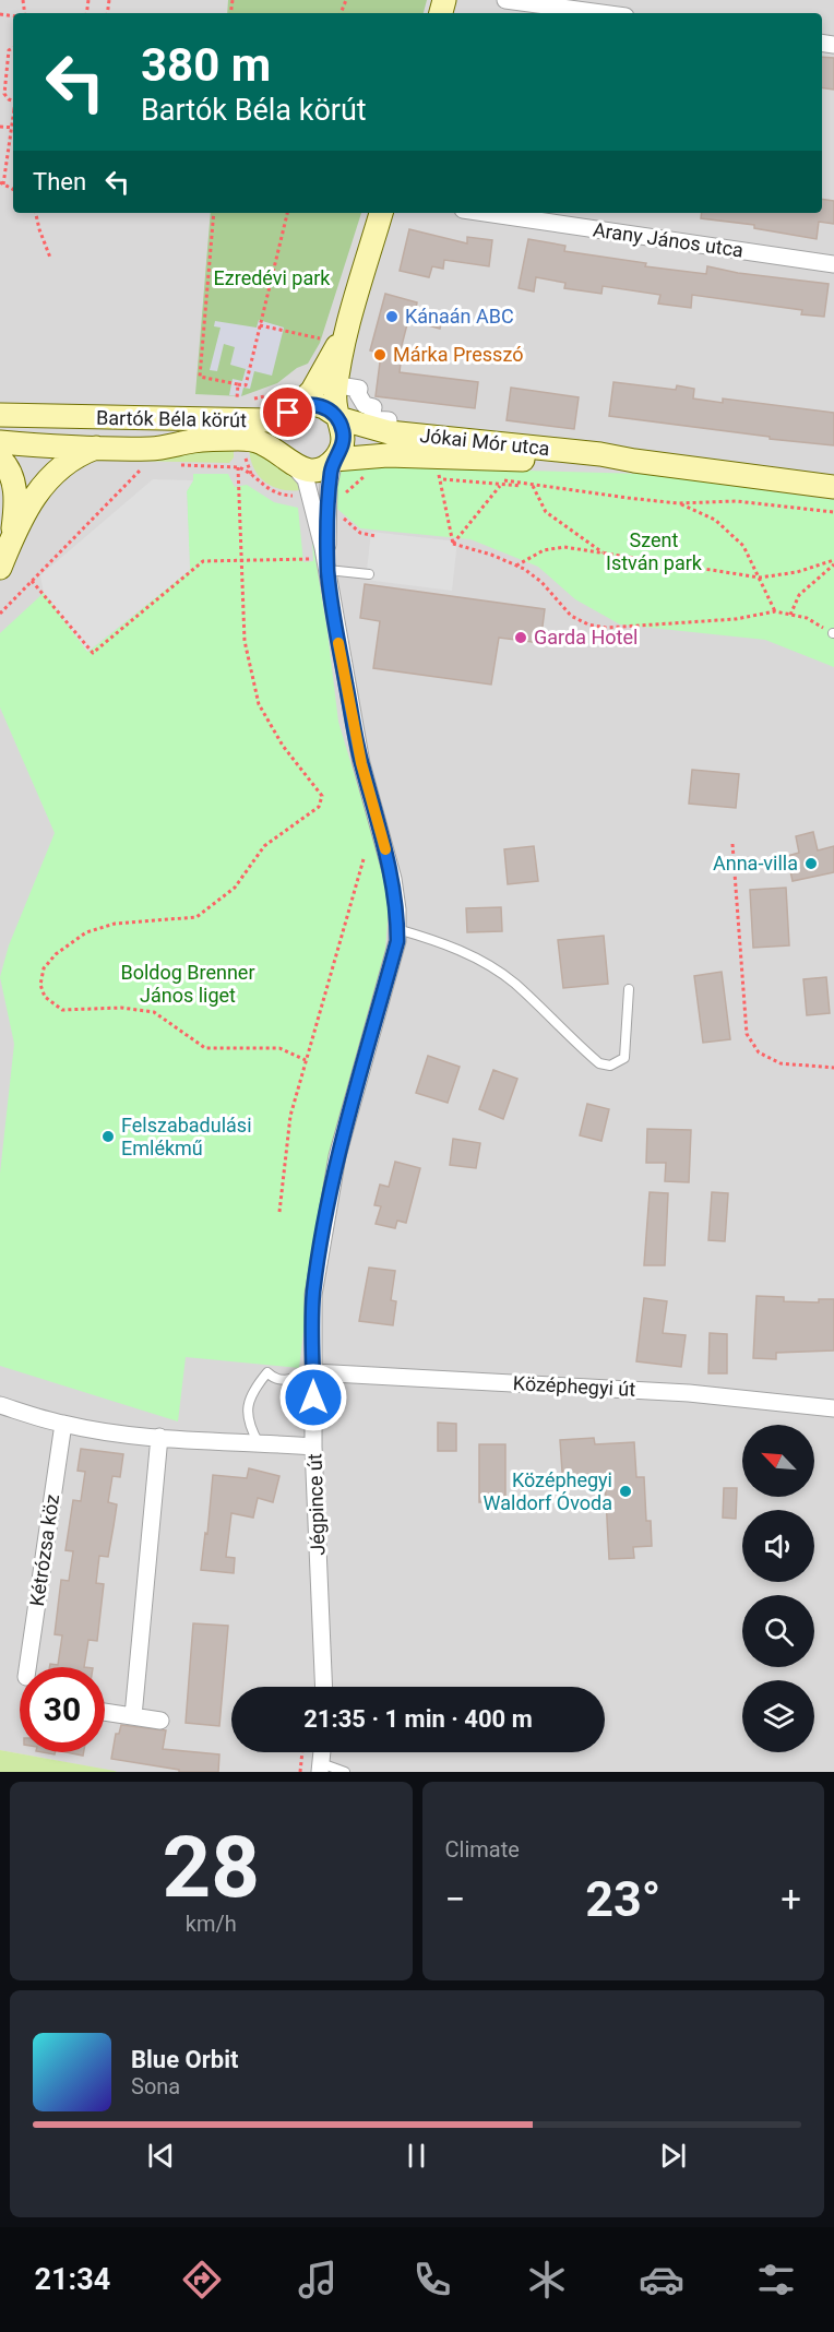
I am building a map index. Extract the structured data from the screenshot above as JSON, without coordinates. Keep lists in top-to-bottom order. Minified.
{"streets":{"street":["Arany János utca","Bartók Béla körút","Jókai Mór utca","Középhegyi út","Jégpince út","Kétrózsa köz"]},"crossings":[["Bartók Béla körút","Jókai Mór utca"],["Bartók Béla körút","Jégpince út"],["Jókai Mór utca","Jégpince út"],["Középhegyi út","Jégpince út"]],"parks":["Ezredévi park","Szent István park","Boldog Brenner János liget"],"places":["Kánaán ABC","Márka Presszó","Garda Hotel","Anna-villa","Felszabadulási Emlékmű","Középhegyi Waldorf Óvoda"],"north":"top left","page":{"turn":["380 m","Bartók Béla körút"],"then":"Then","limit":"30","trip":"21:35 · 1 min · 400 m","tile":[["28","km/h"],"Climate"],"heat":["−","23°","+"],"song":["Blue Orbit","Sona"],"tabs":"21:34"}}
